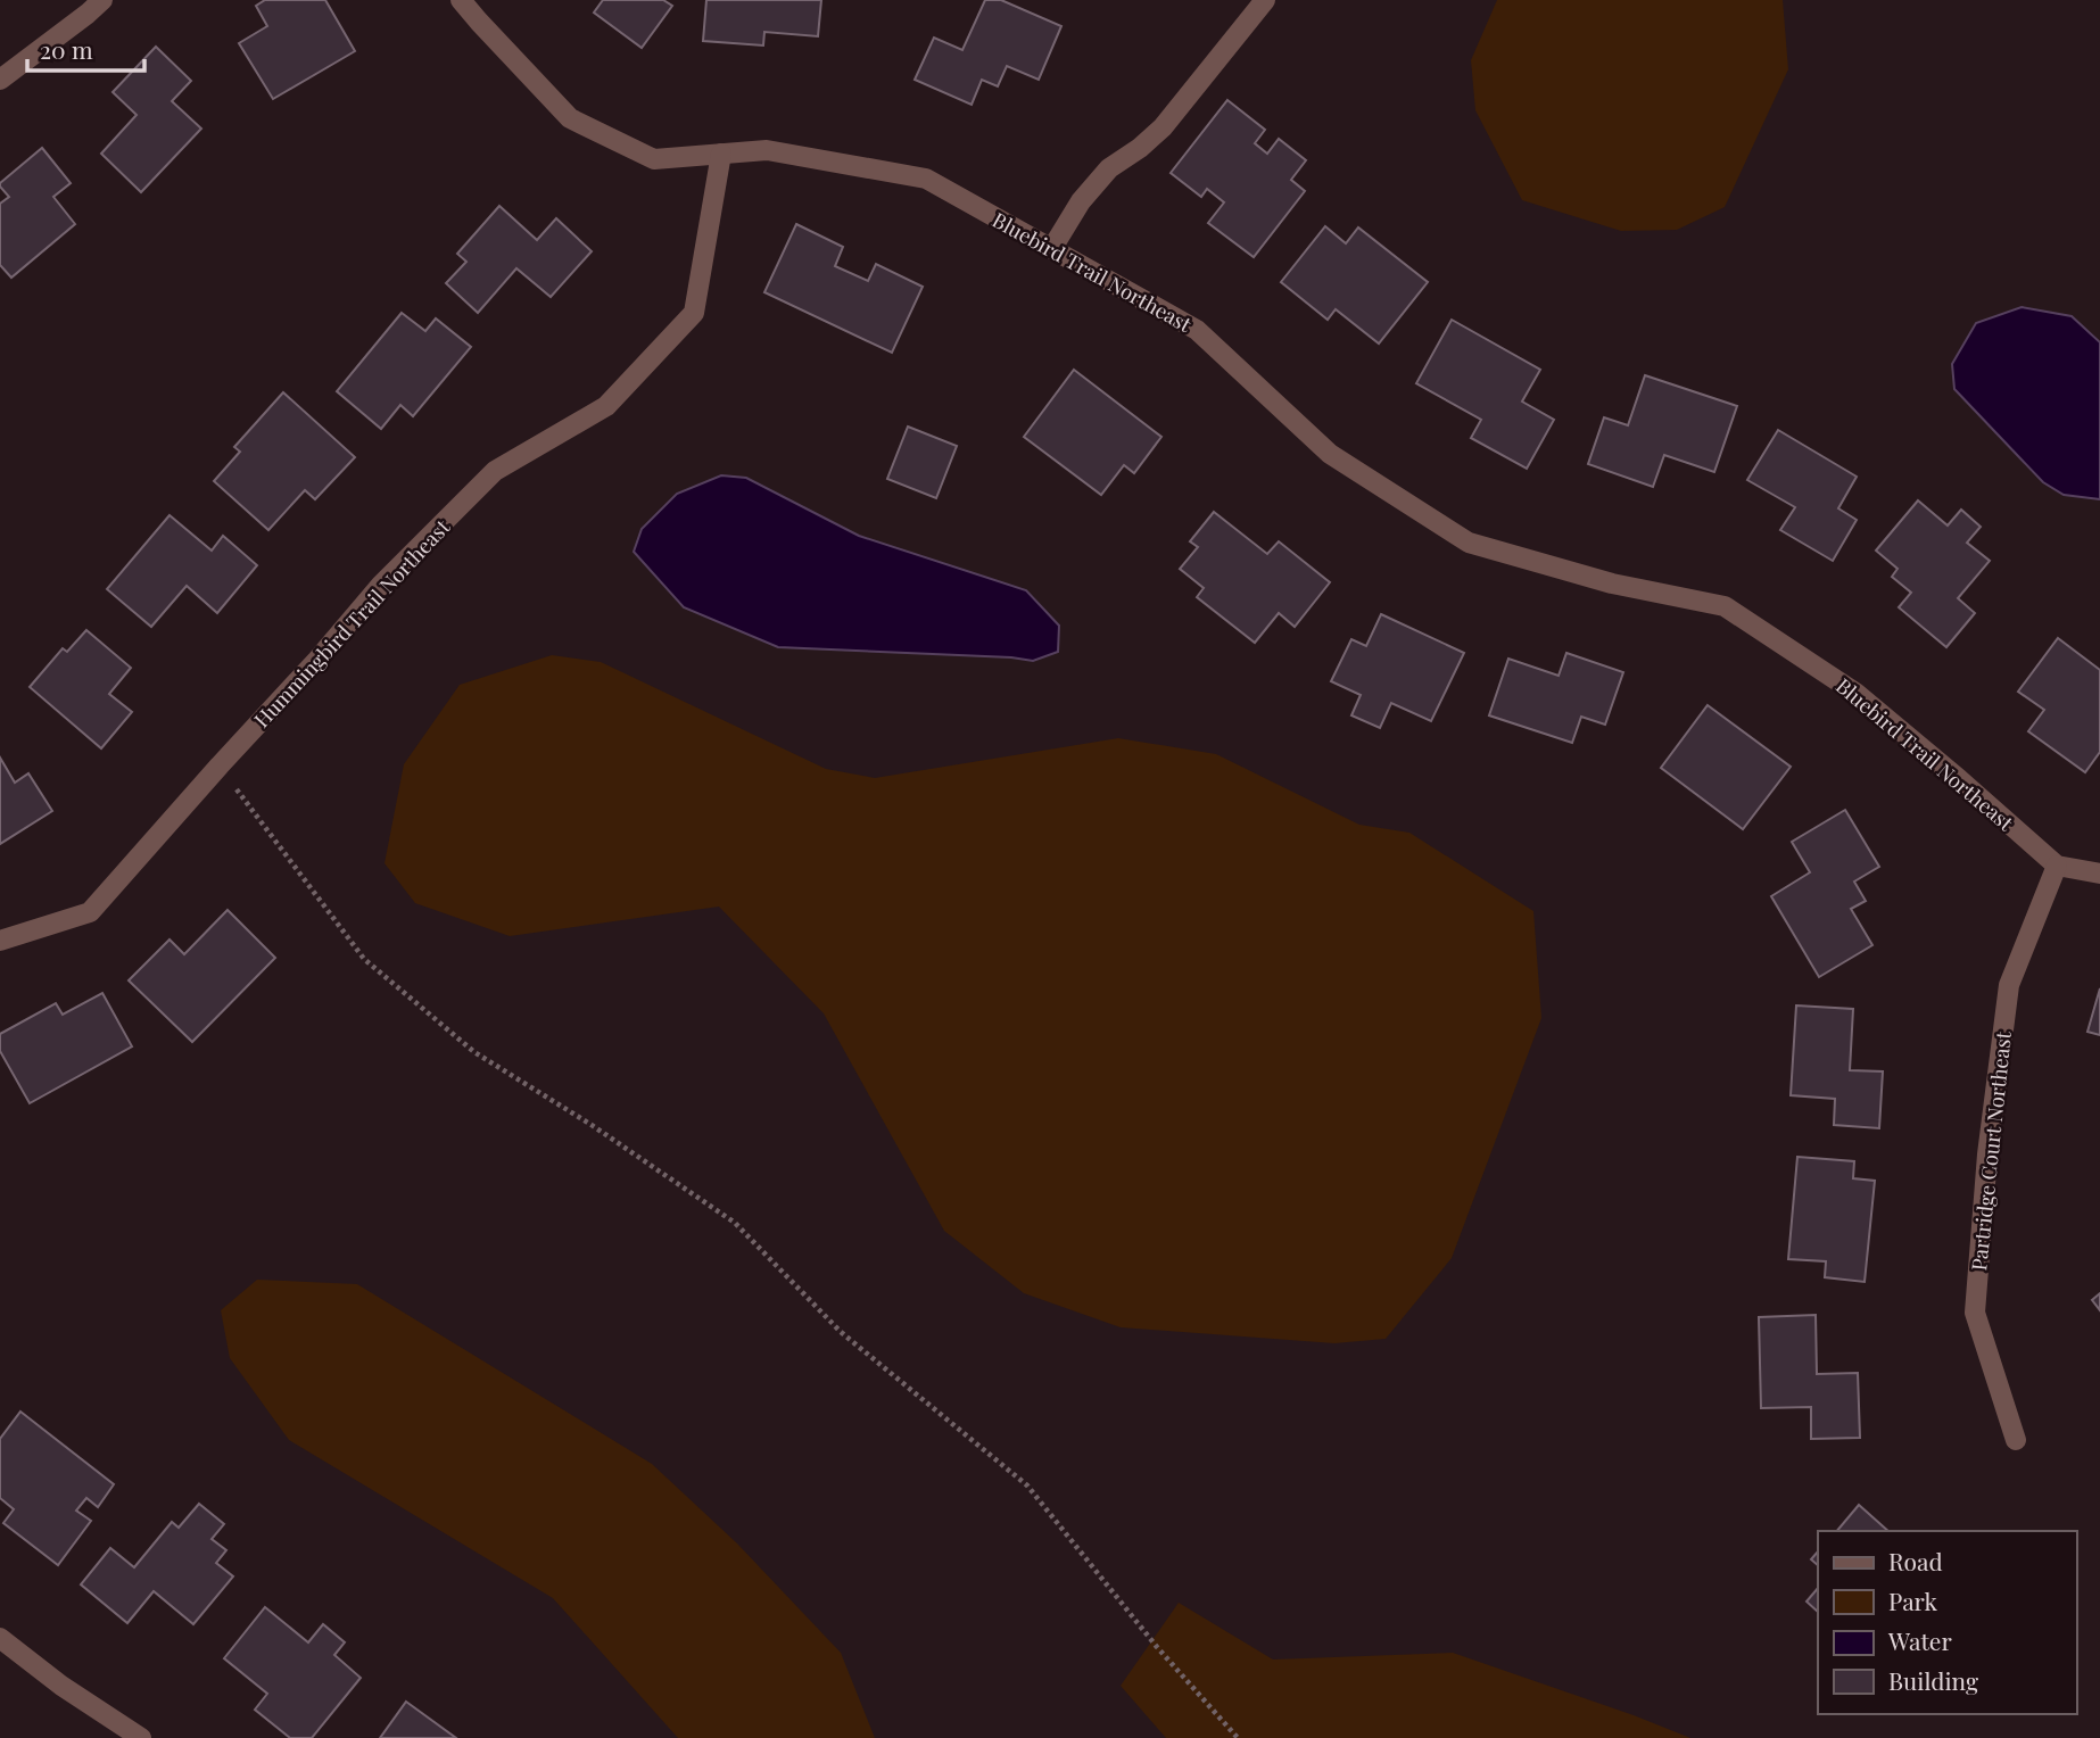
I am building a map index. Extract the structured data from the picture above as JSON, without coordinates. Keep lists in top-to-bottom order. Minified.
{"streets":{"street":["Bluebird Trail Northeast","Hummingbird Trail Northeast","Partridge Court Northeast"]},"crossings":[["Bluebird Trail Northeast","Hummingbird Trail Northeast"],["Bluebird Trail Northeast","Partridge Court Northeast"]],"legend":["Road","Park","Water","Building"],"scale_bar":"20 m"}
